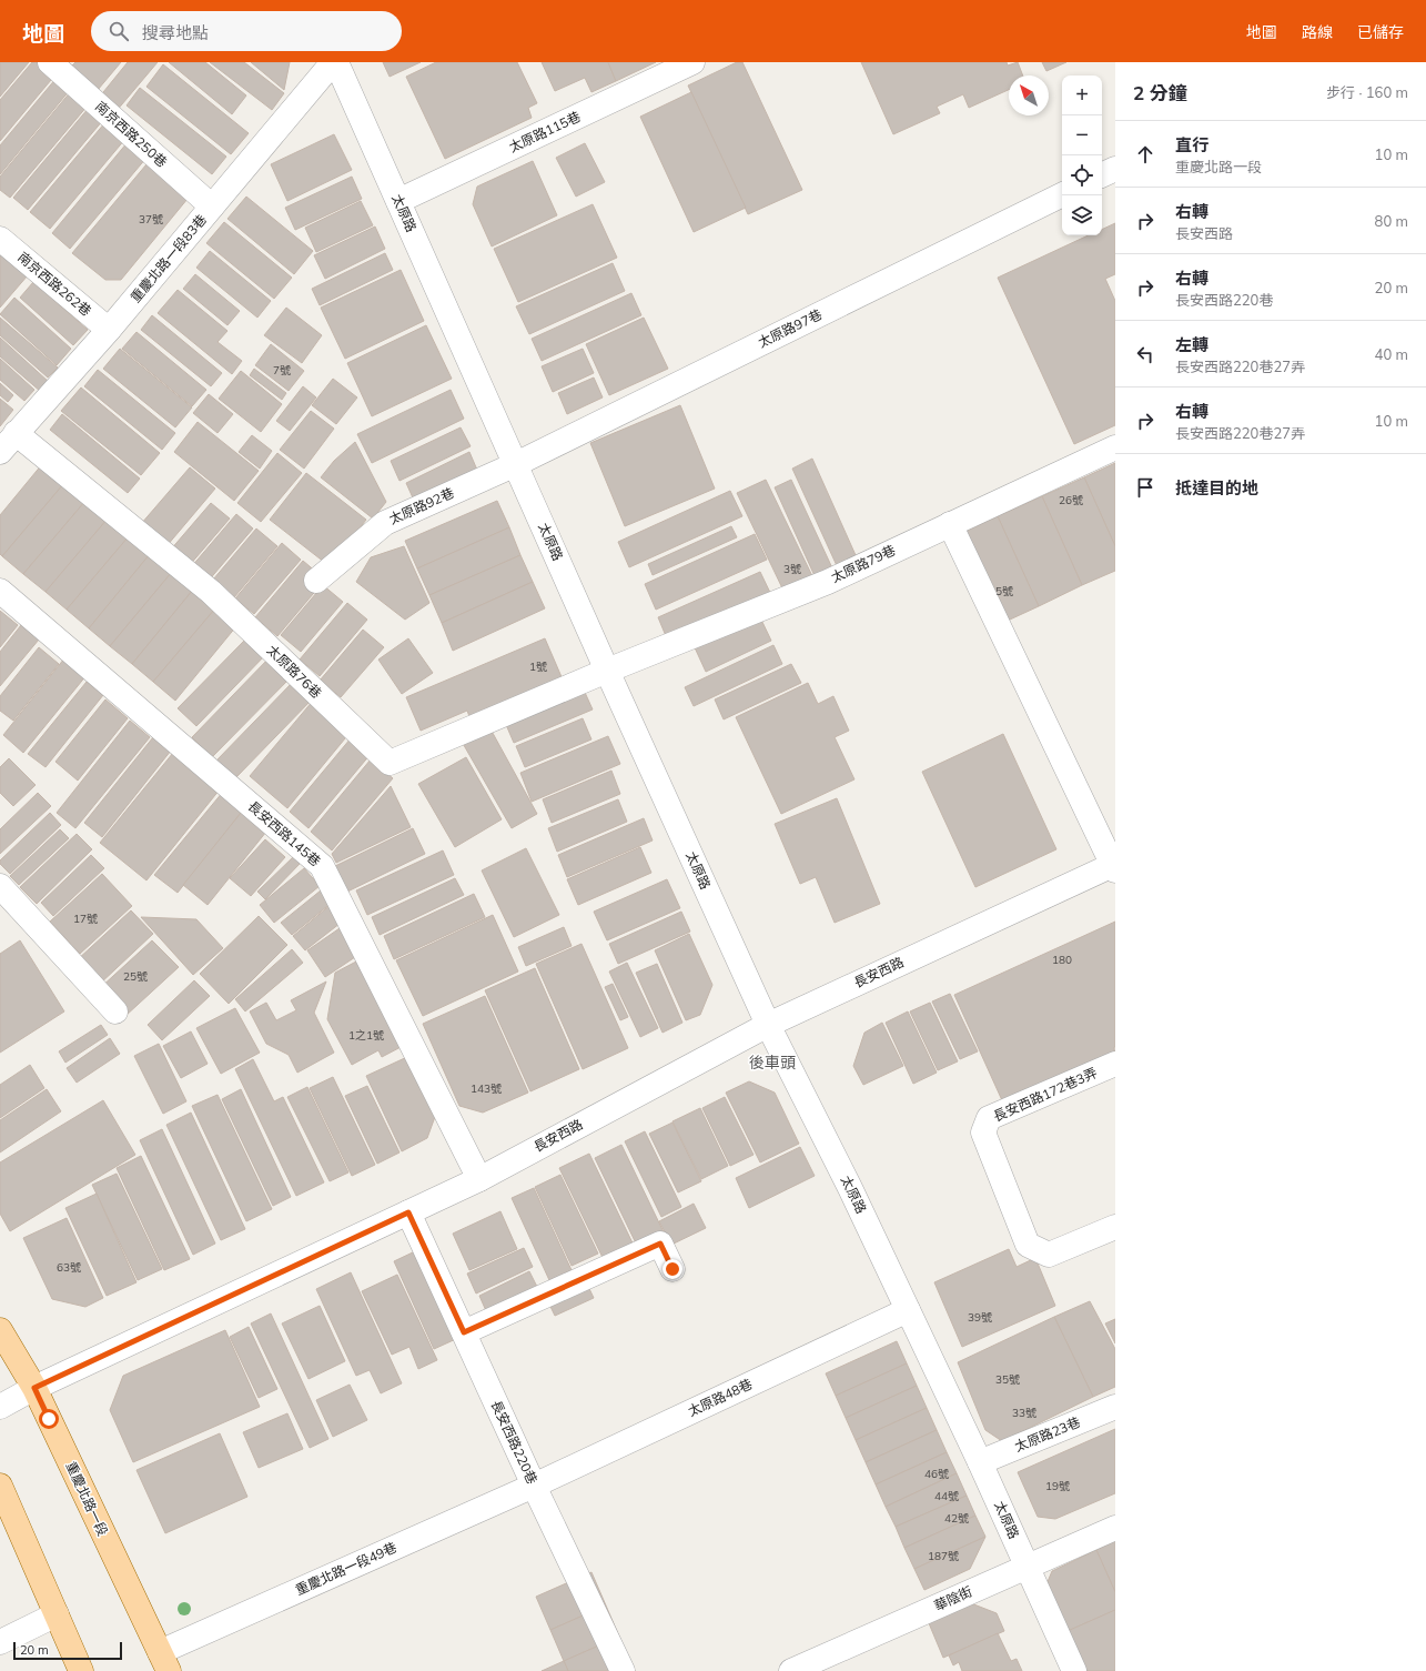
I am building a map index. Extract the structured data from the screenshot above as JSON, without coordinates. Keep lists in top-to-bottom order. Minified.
{"streets":{"main road":["重慶北路一段"],"street":["太原路115巷","南京西路250巷","太原路","重慶北路一段83巷","南京西路262巷","太原路97巷","太原路92巷","太原路79巷","太原路76巷","長安西路145巷","長安西路","長安西路172巷3弄","太原路48巷","太原路23巷","長安西路220巷","重慶北路一段49巷","華陰街"]},"crossings":[["太原路115巷","太原路"],["南京西路250巷","重慶北路一段83巷"],["太原路","重慶北路一段83巷"],["太原路","太原路97巷"],["太原路","太原路92巷"],["太原路","太原路79巷"],["太原路","太原路76巷"],["太原路","長安西路"],["太原路","太原路48巷"],["太原路","太原路23巷"],["太原路","華陰街"],["重慶北路一段83巷","南京西路262巷"],["重慶北路一段83巷","太原路76巷"],["太原路97巷","太原路92巷"],["太原路79巷","太原路76巷"],["長安西路145巷","長安西路"],["長安西路","長安西路220巷"],["長安西路","重慶北路一段"],["太原路48巷","長安西路220巷"],["太原路48巷","重慶北路一段49巷"],["長安西路220巷","重慶北路一段49巷"],["重慶北路一段","重慶北路一段49巷"]],"districts":["後車頭"],"house_numbers":["37號","7號","26號","3號","5號","1號","17號","180","25號","1之1號","143號","63號","39號","35號","33號","46號","19號","44號","42號","187號"],"scale_bar":"20 m","north":"top left","page":{"header":"地圖","search":"搜尋地點","nav":["地圖","路線","已儲存"],"heading":["2 分鐘","步行 · 160 m"],"map_buttons":["+","−"],"list":[["直行","重慶北路一段","10 m"],["右轉","長安西路","80 m"],["右轉","長安西路220巷","20 m"],["左轉","長安西路220巷27弄","40 m"],["右轉","長安西路220巷27弄","10 m"],"抵達目的地"],"scale":"20 m"}}
